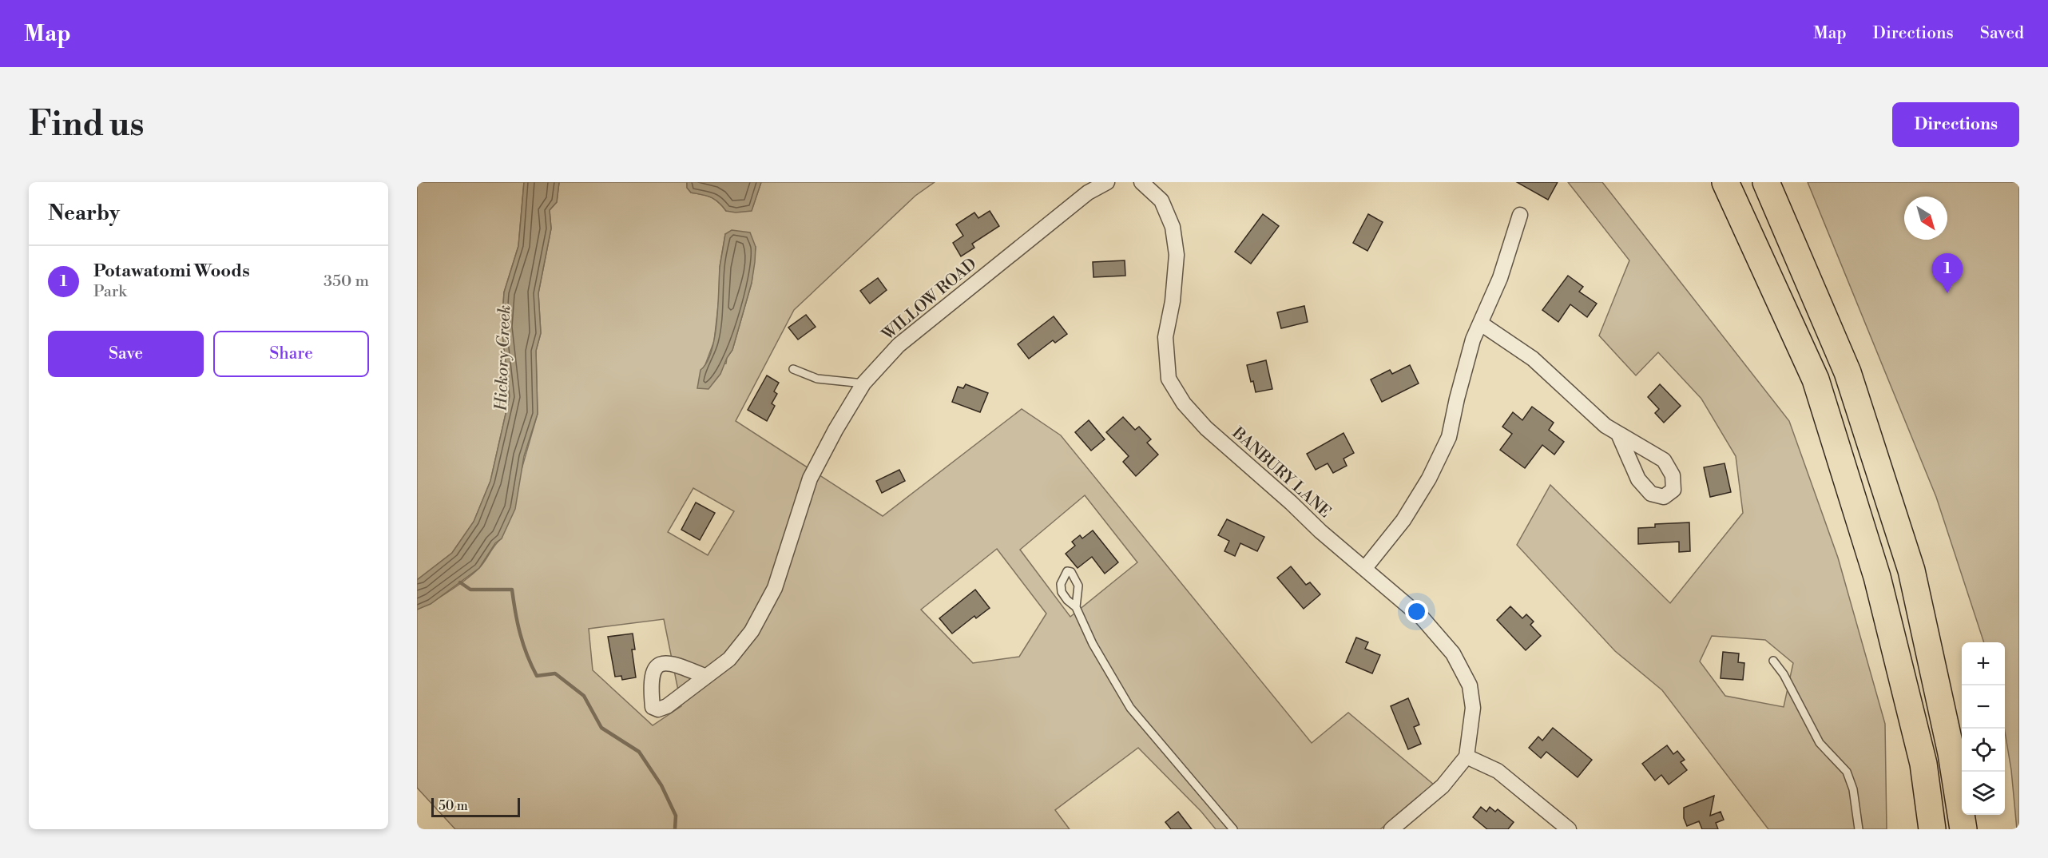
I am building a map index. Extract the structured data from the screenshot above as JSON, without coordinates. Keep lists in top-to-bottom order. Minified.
{"streets":{"street":["WILLOW ROAD","BANBURY LANE"]},"water":["Hickory Creek"],"scale_bar":"50 m","north":"bottom right","page":{"header":"Map","nav":["Map","Directions","Saved"],"buttons":["Directions",["Save","Share"]],"title":"Find us","heading":"Nearby","list":[{"mark":"1","name":"Potawatomi Woods","note":"Park","value":"350 m"}],"pins":"1","map_buttons":["+","−"],"scale":"50 m"}}
